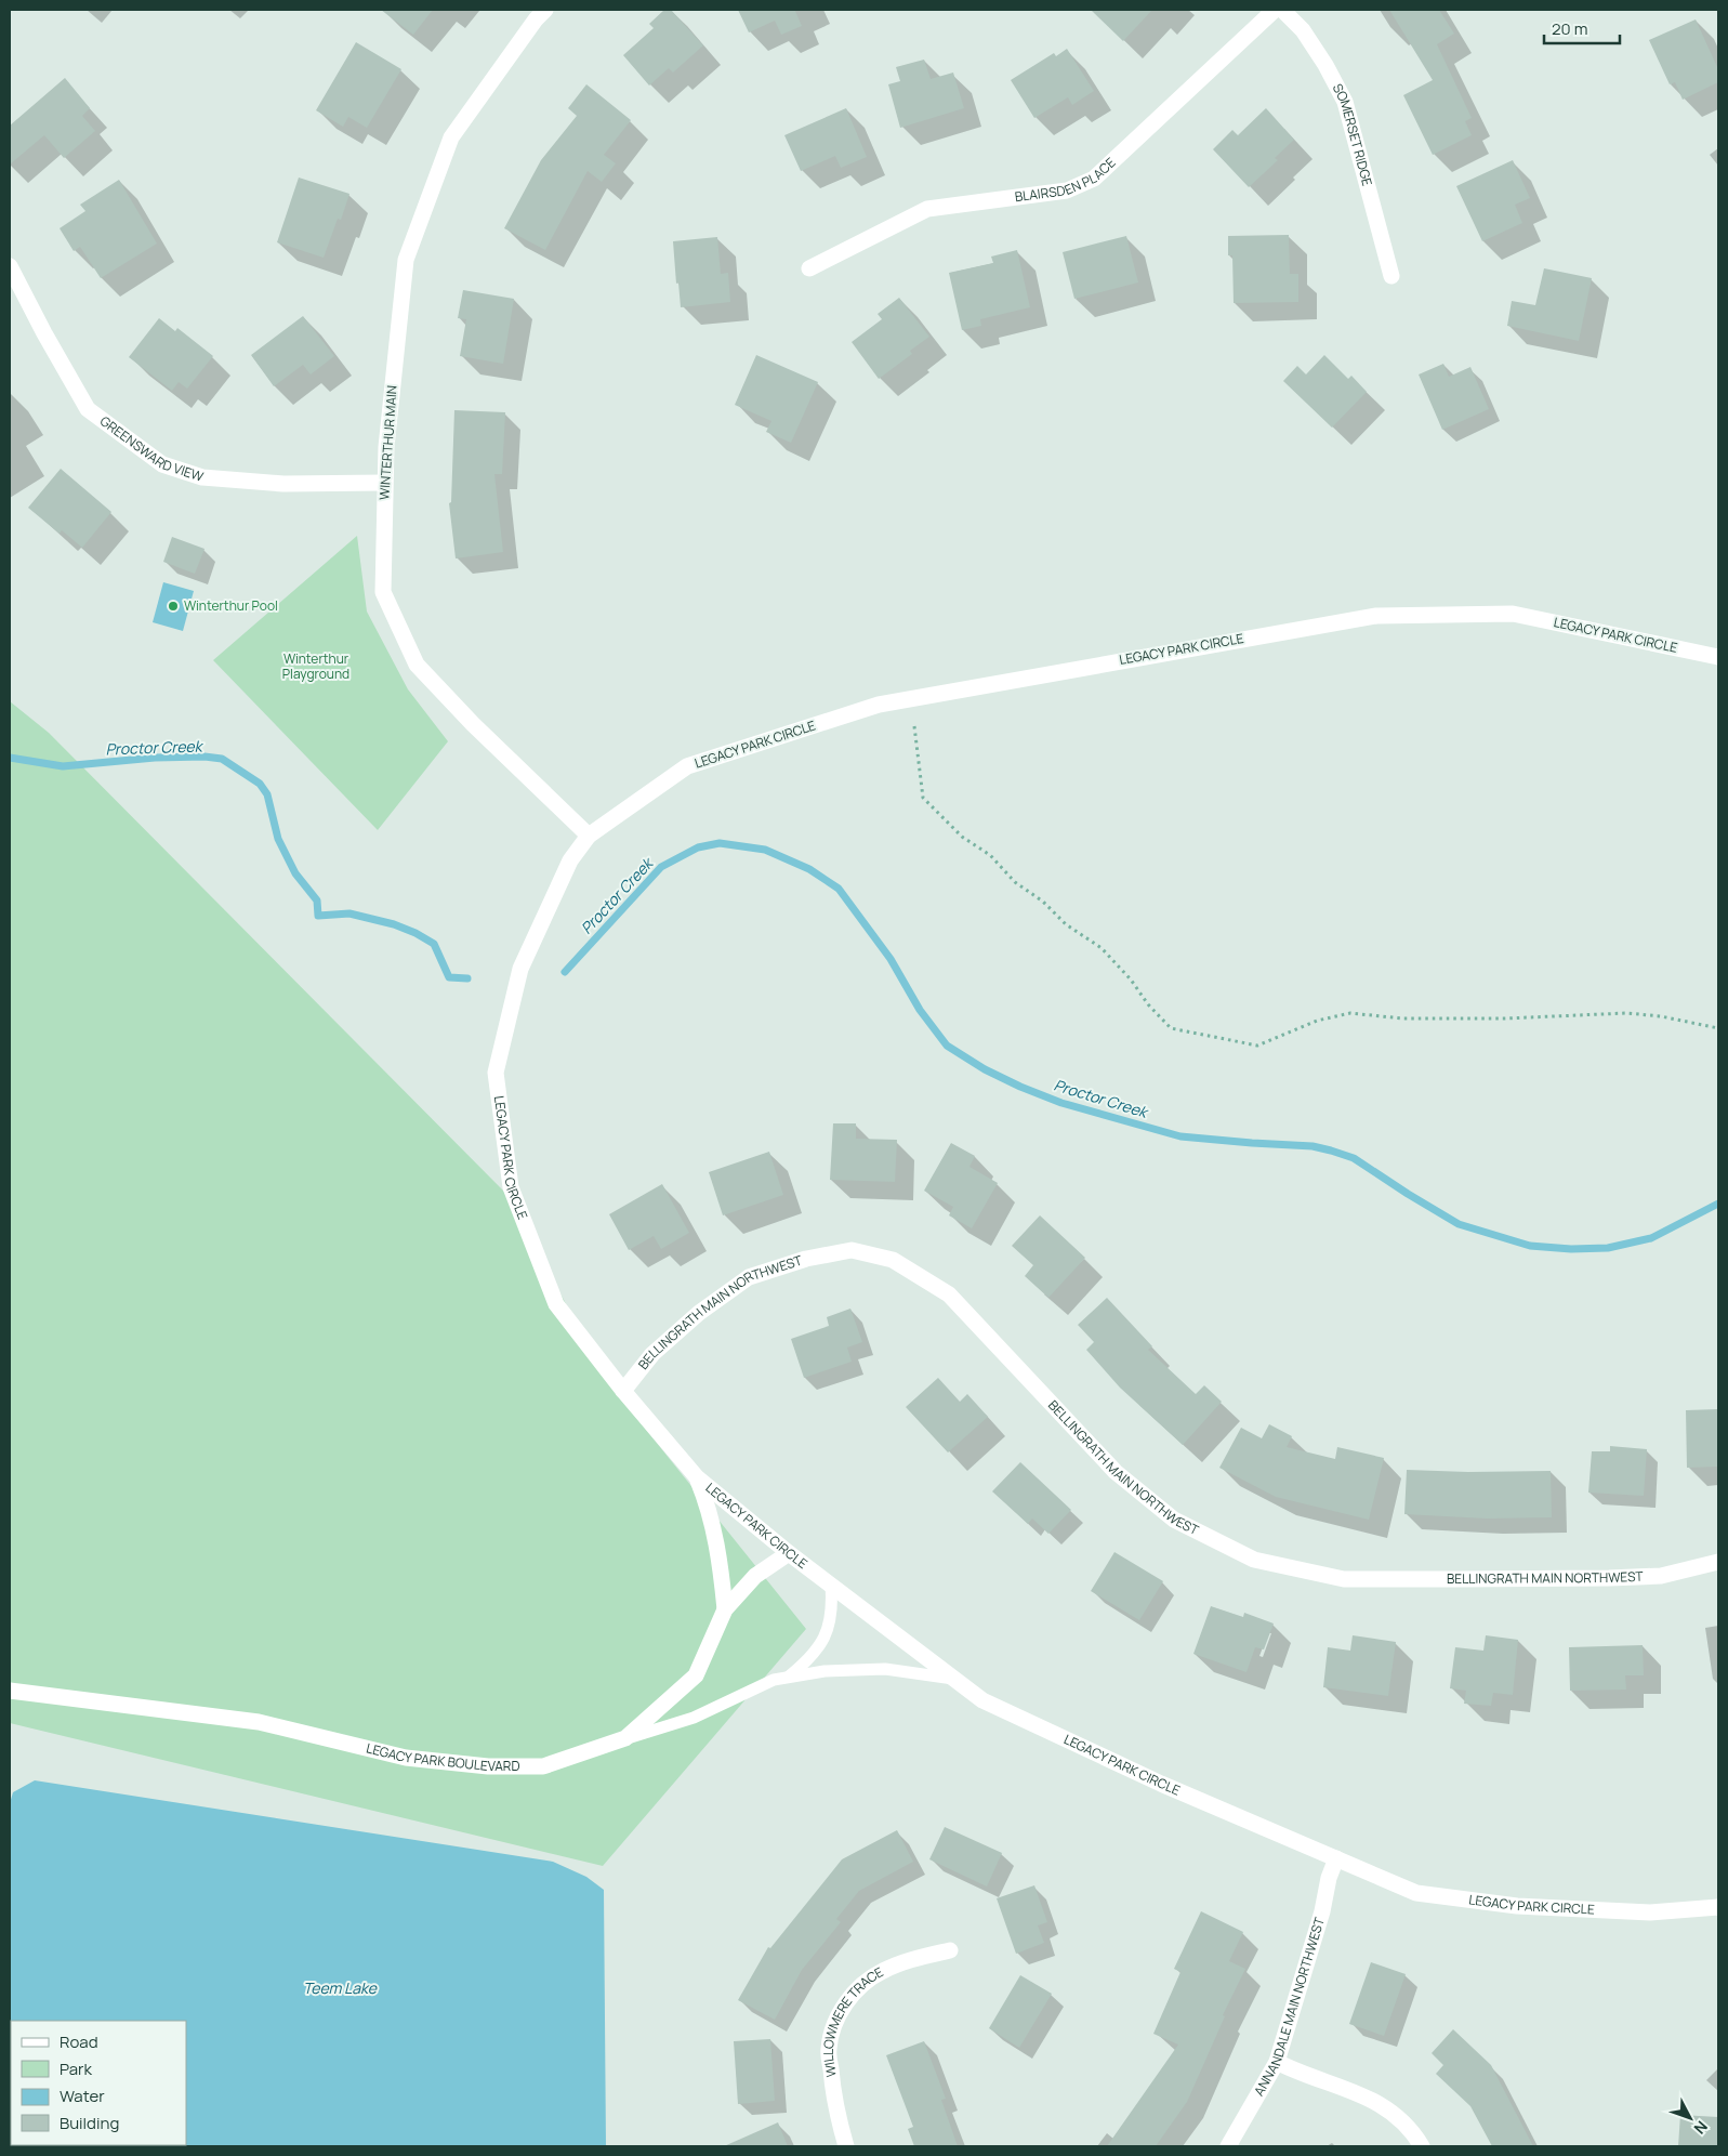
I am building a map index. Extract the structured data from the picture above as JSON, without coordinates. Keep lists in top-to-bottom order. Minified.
{"streets":{"street":["SOMERSET RIDGE","BLAIRSDEN PLACE","WINTERTHUR MAIN","GREENSWARD VIEW","LEGACY PARK CIRCLE","BELLINGRATH MAIN NORTHWEST","LEGACY PARK BOULEVARD","ANNANDALE MAIN NORTHWEST","WILLOWMERE TRACE"]},"crossings":[["WINTERTHUR MAIN","GREENSWARD VIEW"],["WINTERTHUR MAIN","LEGACY PARK CIRCLE"],["LEGACY PARK CIRCLE","BELLINGRATH MAIN NORTHWEST"],["LEGACY PARK CIRCLE","LEGACY PARK BOULEVARD"],["LEGACY PARK CIRCLE","ANNANDALE MAIN NORTHWEST"]],"water":["Proctor Creek","Teem Lake"],"parks":["Winterthur Playground"],"places":["Winterthur Pool"],"legend":["Road","Park","Water","Building"],"scale_bar":"20 m","north":"bottom right"}
